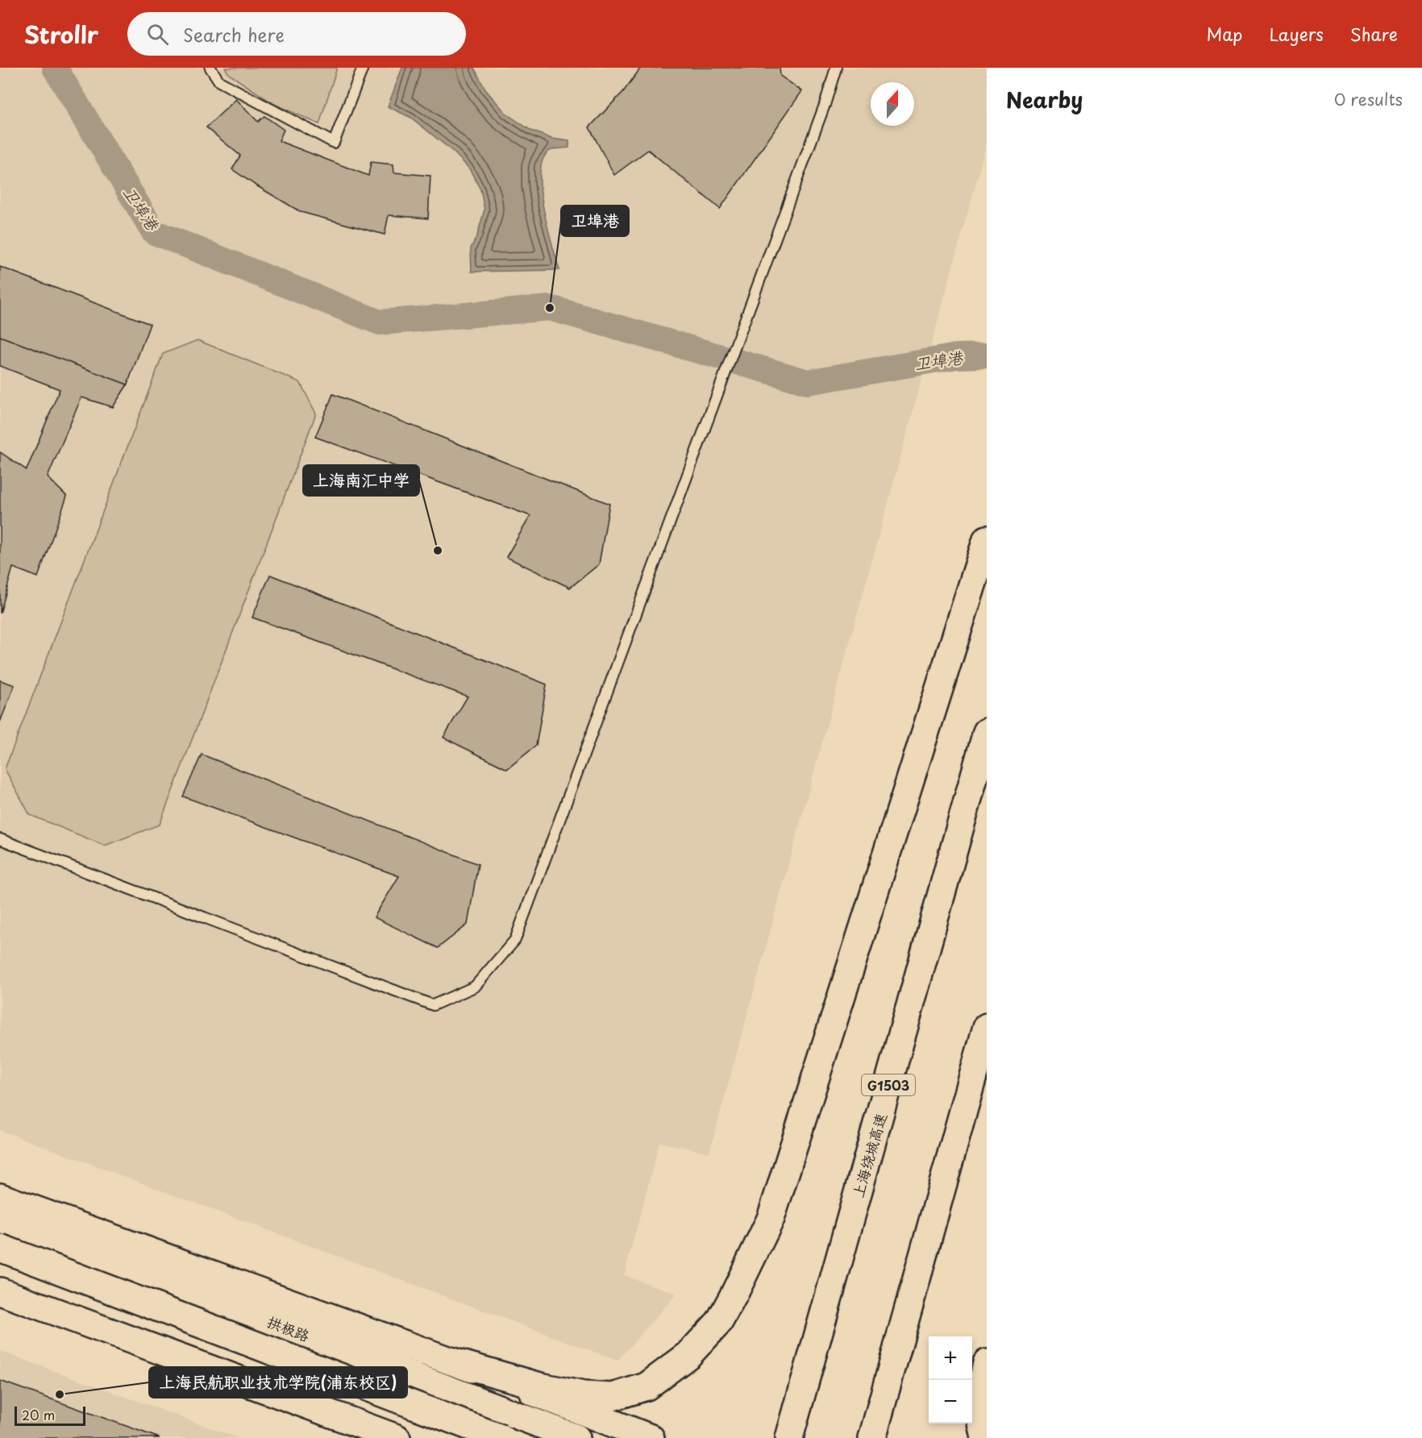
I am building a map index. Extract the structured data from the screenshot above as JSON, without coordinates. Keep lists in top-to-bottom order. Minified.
{"streets":{"main road":["G1503","上海绕城高速","拱极路"]},"water":["卫埠港"],"places":["卫埠港","上海南汇中学","上海民航职业技术学院(浦东校区)"],"scale_bar":"20 m","north":"top","page":{"header":"Strollr","search":"Search here","nav":["Map","Layers","Share"],"heading":["Nearby","0 results"],"map_buttons":["+","−"],"scale":"20 m"}}
